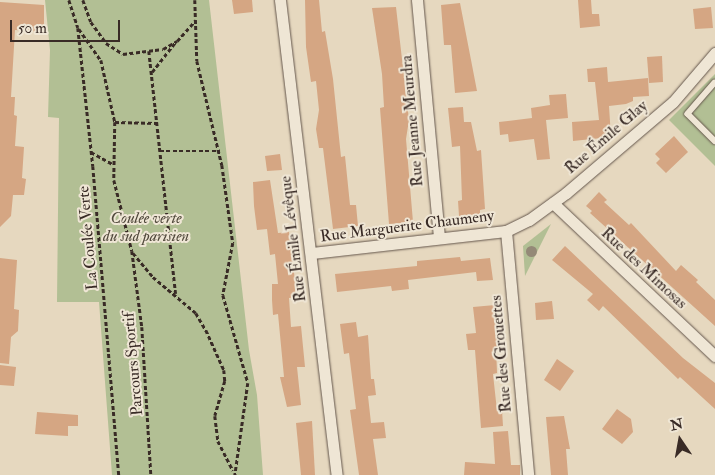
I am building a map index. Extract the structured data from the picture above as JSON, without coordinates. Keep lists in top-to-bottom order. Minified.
{"streets":{"street":["Rue Jeanne Meurdra","Rue Émile Glay","Rue Marguerite Chaumeny","Rue Émile Lévêque","Rue des Mimosas","Rue des Grouettes"],"path":["La Coulée Verte","Parcours Sportif"]},"crossings":[["Rue Jeanne Meurdra","Rue Marguerite Chaumeny"],["Rue Émile Glay","Rue Marguerite Chaumeny"],["Rue Émile Glay","Rue des Mimosas"],["Rue Émile Glay","Rue des Grouettes"],["Rue Marguerite Chaumeny","Rue Émile Lévêque"],["Rue Marguerite Chaumeny","Rue des Grouettes"],["La Coulée Verte","Parcours Sportif"]],"parks":["Coulée verte du sud parisien"],"scale_bar":"50 m","north":"top"}
